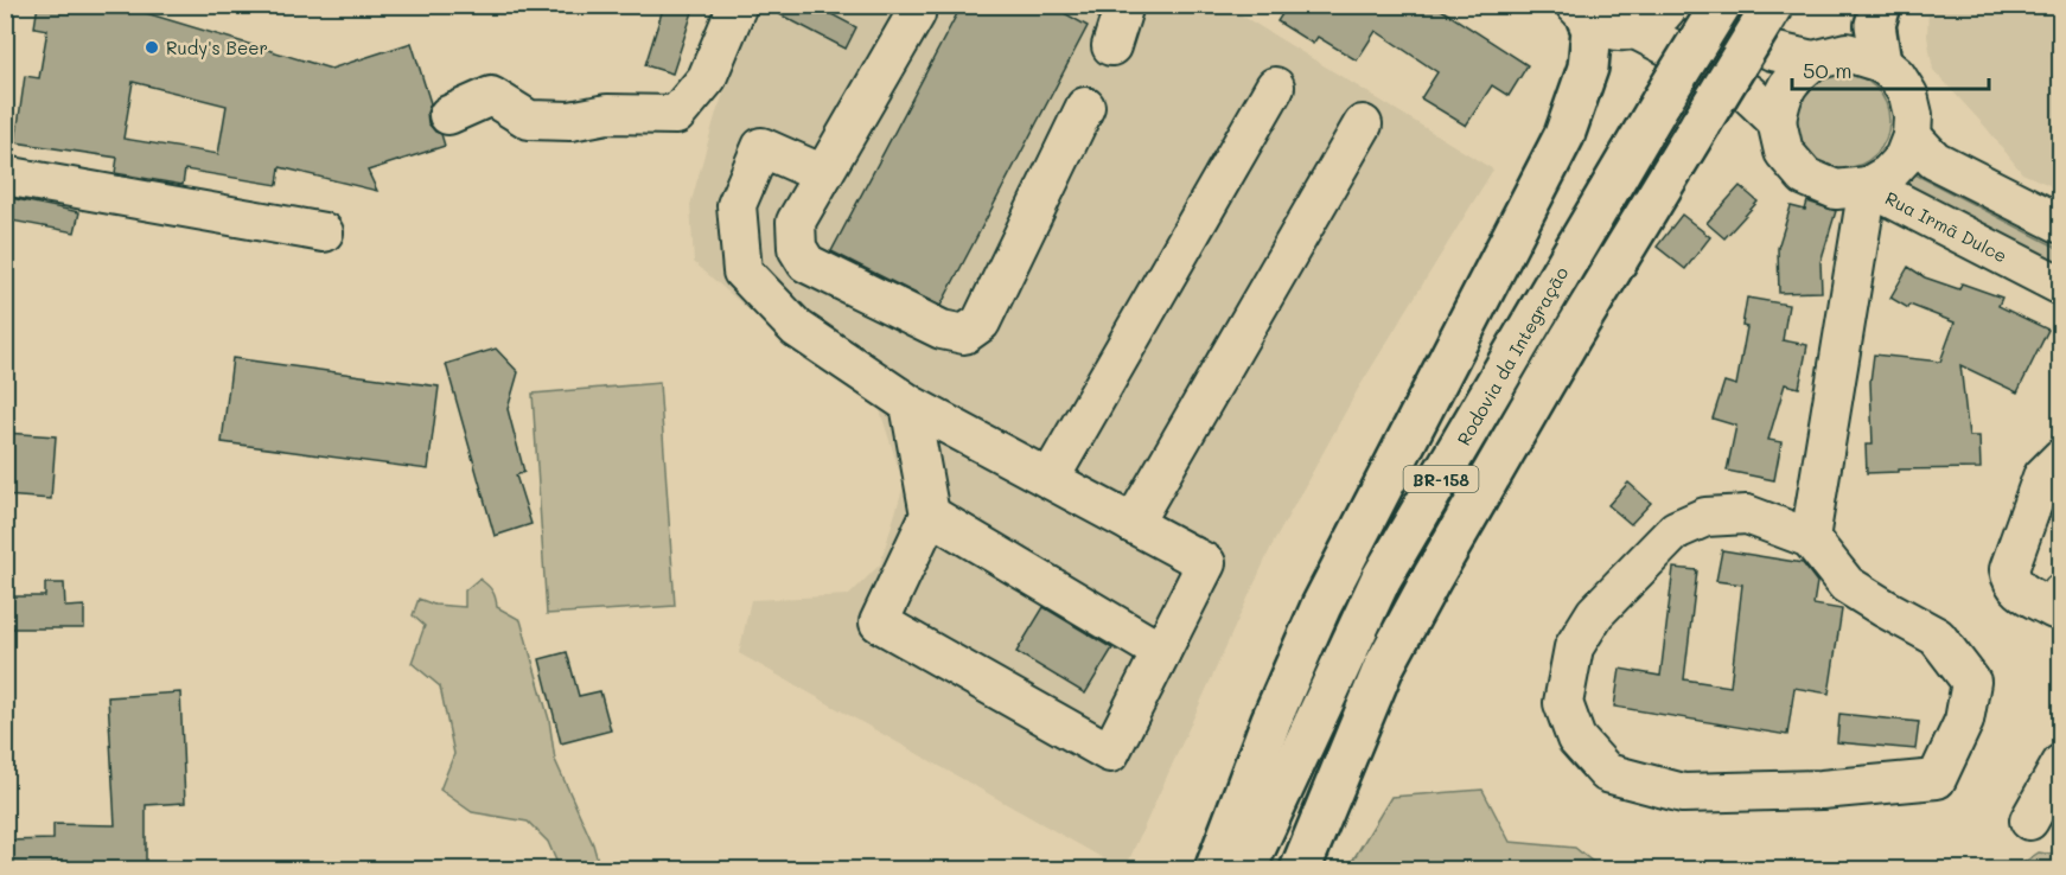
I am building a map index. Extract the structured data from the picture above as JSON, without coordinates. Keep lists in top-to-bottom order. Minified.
{"streets":{"highway":["Rodovia da Integração","BR-158"],"street":["Rua Irmã Dulce"]},"places":["Rudy's Beer"],"scale_bar":"50 m"}
